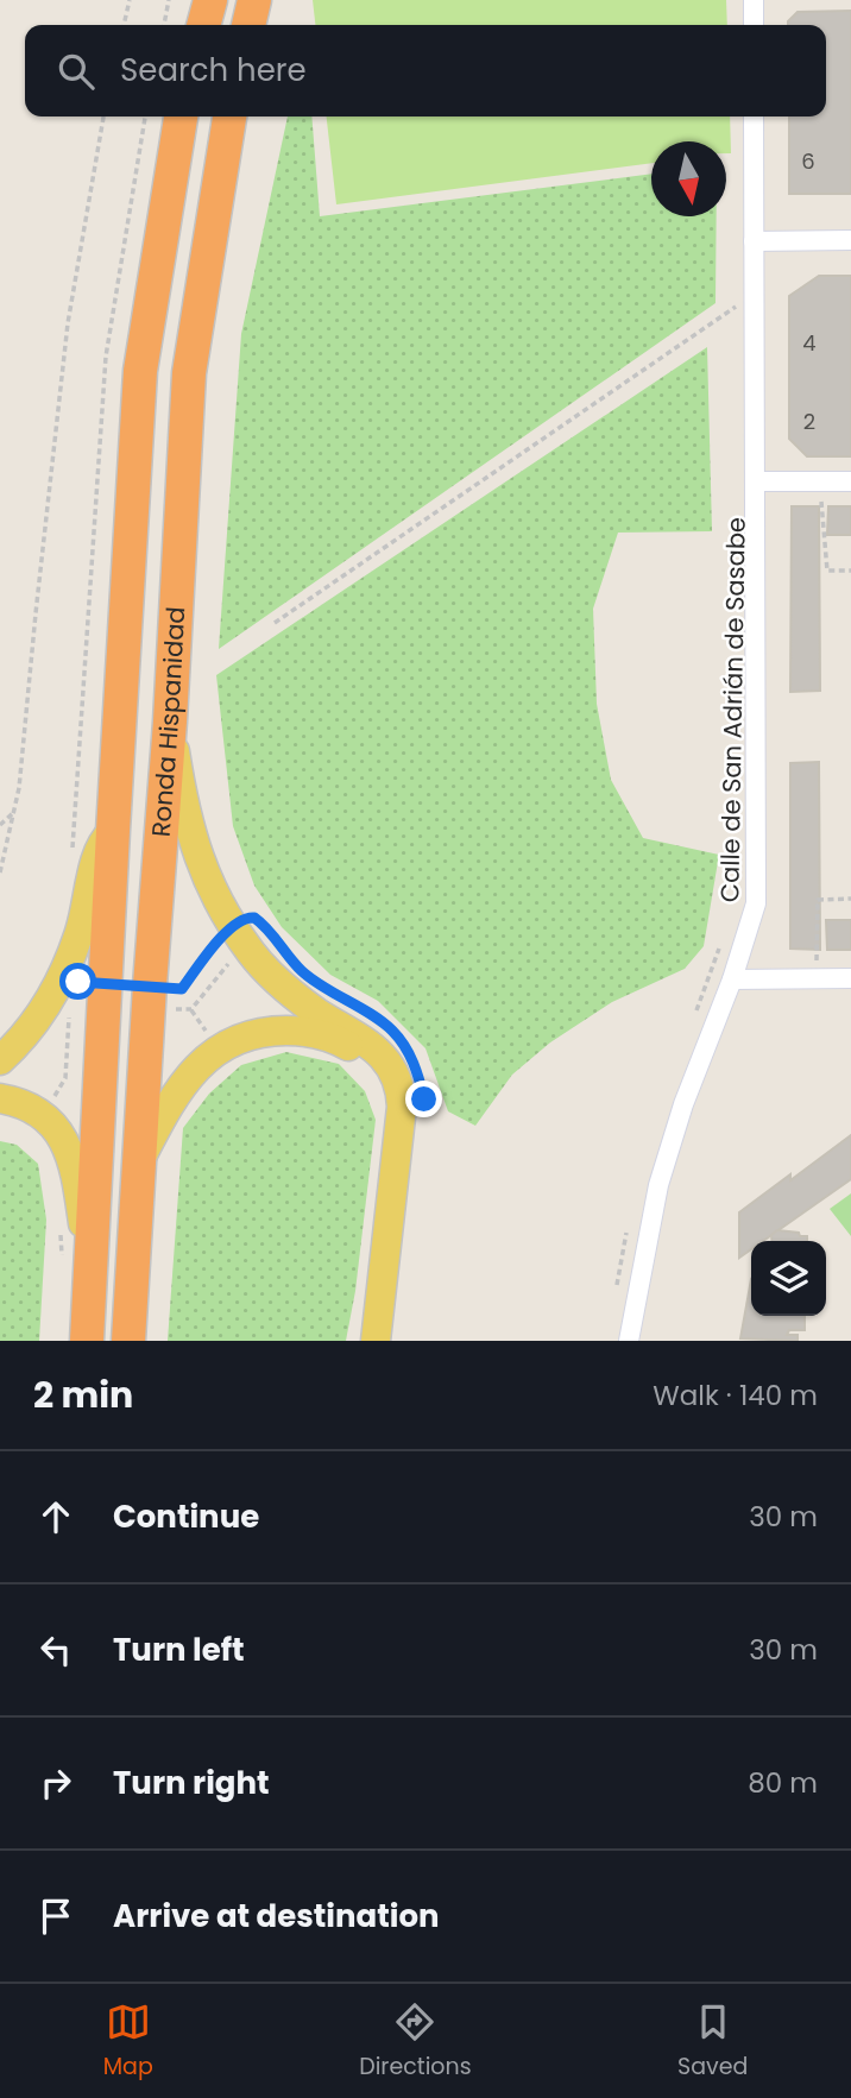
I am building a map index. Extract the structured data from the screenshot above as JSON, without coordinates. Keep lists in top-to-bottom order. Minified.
{"streets":{"highway":["Ronda Hispanidad"],"street":["Calle de San Adrián de Sasabe"]},"house_numbers":["6","4","2"],"north":"bottom","page":{"search":"Search here","heading":["2 min","Walk · 140 m"],"list":[["Continue","30 m"],["Turn left","30 m"],["Turn right","80 m"],"Arrive at destination"],"nav":["Map","Directions","Saved"]}}
